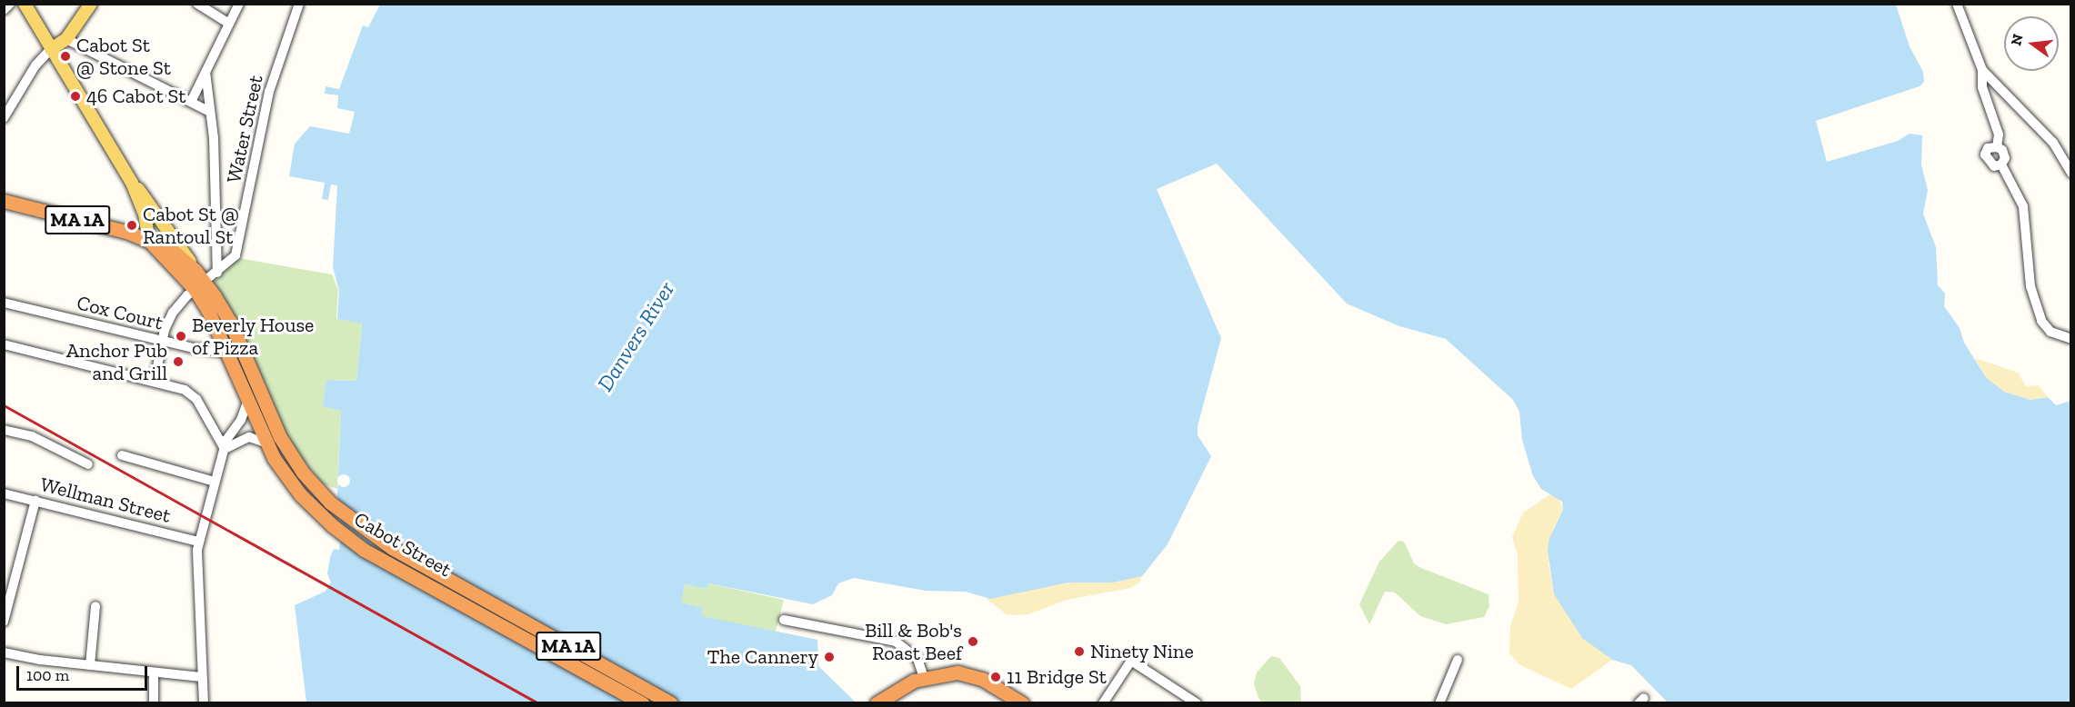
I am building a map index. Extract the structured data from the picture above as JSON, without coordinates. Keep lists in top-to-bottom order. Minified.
{"streets":{"highway":["MA 1A","Cabot Street"],"street":["Water Street","Cox Court","Wellman Street"]},"crossings":[["Water Street","MA 1A"],["Water Street","Cox Court"],["Water Street","Cabot Street"],["MA 1A","Cabot Street"],["Cox Court","Cabot Street"]],"water":["Danvers River"],"places":["Cabot St @ Stone St","46 Cabot St","Cabot St @ Rantoul St","Beverly House of Pizza","Anchor Pub and Grill","Bill & Bob's Roast Beef","Ninety Nine","The Cannery","11 Bridge St"],"scale_bar":"100 m","north":"left"}
